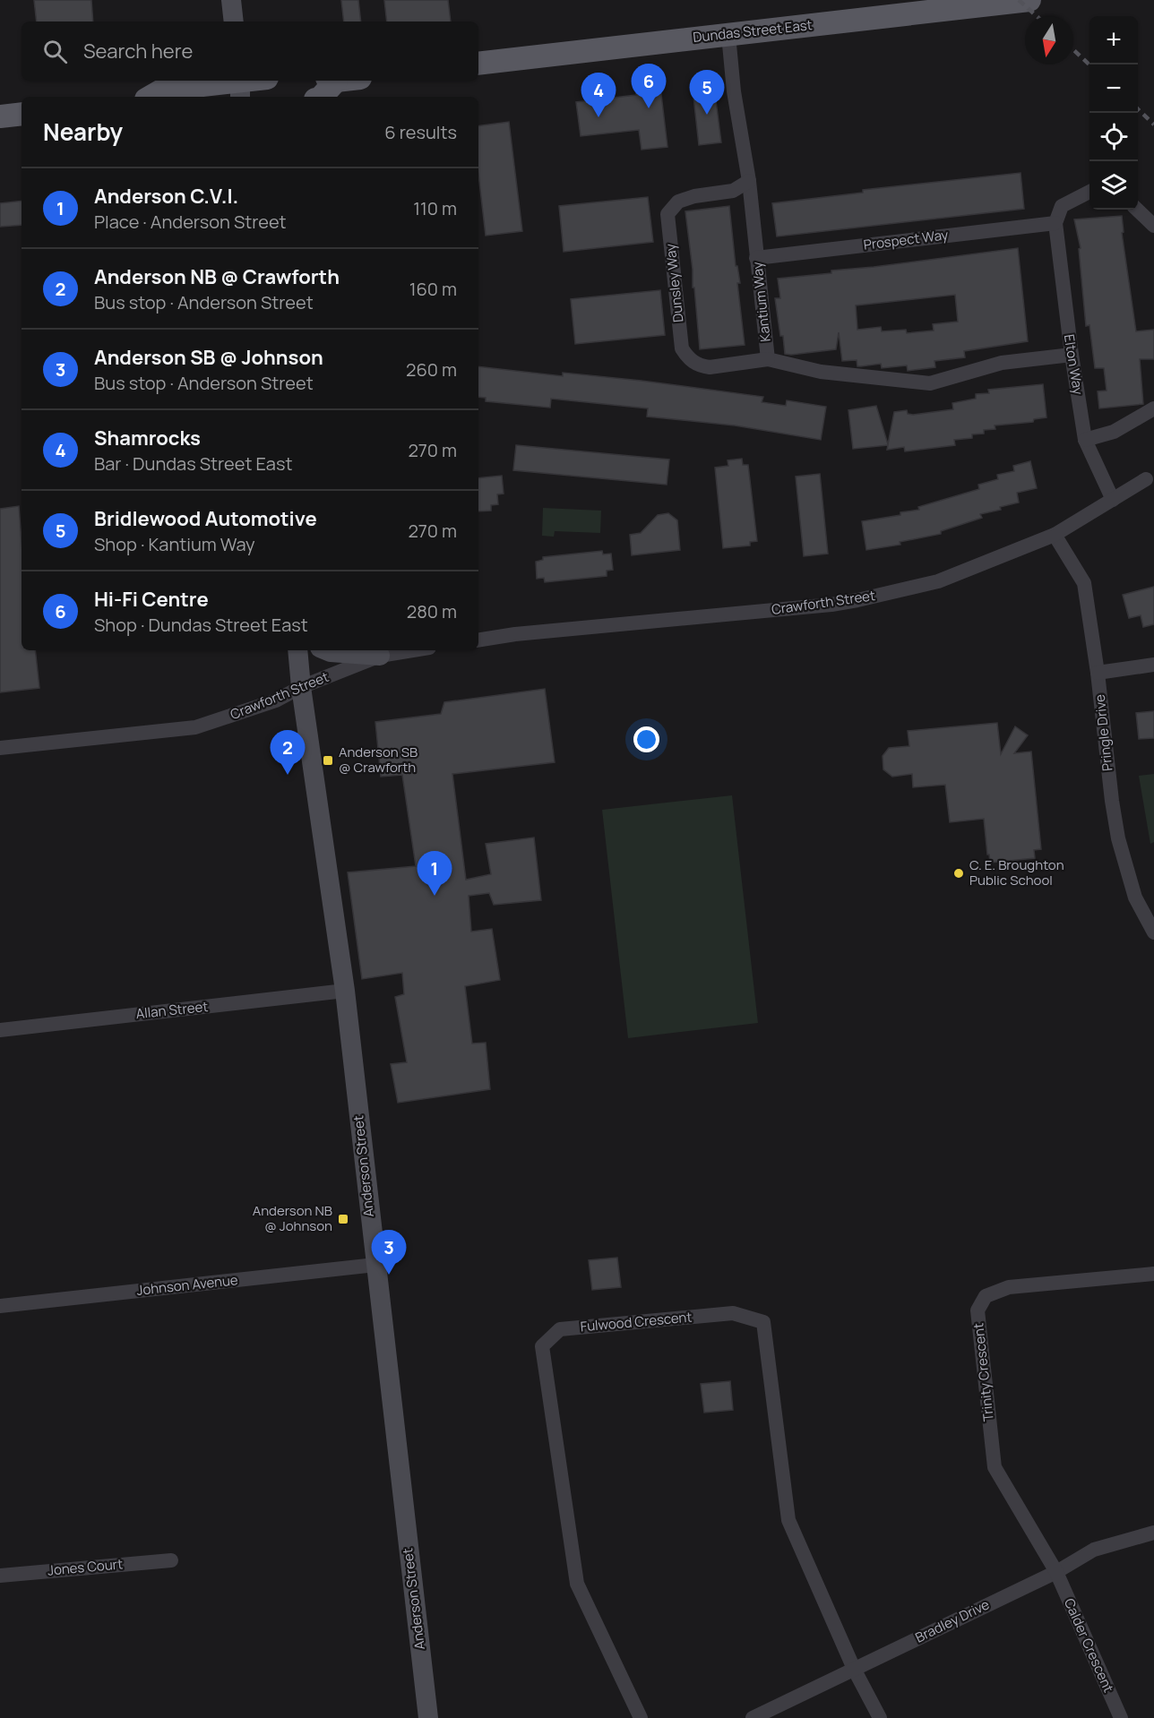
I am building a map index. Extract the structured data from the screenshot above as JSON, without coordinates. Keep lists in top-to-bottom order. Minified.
{"streets":{"main road":["Dundas Street East","Anderson Street"],"street":["Prospect Way","Dunsley Way","Kantium Way","Elton Way","Crawforth Street","Pringle Drive","Allan Street","Johnson Avenue","Fulwood Crescent","Trinity Crescent","Jones Court","Bradley Drive","Calder Crescent"]},"crossings":[["Dundas Street East","Kantium Way"],["Prospect Way","Kantium Way"],["Prospect Way","Elton Way"],["Dunsley Way","Kantium Way"],["Kantium Way","Elton Way"],["Elton Way","Crawforth Street"],["Crawforth Street","Pringle Drive"],["Crawforth Street","Anderson Street"],["Allan Street","Anderson Street"],["Anderson Street","Johnson Avenue"],["Fulwood Crescent","Bradley Drive"],["Trinity Crescent","Bradley Drive"],["Trinity Crescent","Calder Crescent"],["Bradley Drive","Calder Crescent"]],"places":{"transit":["Anderson SB @ Crawforth","Anderson NB @ Johnson"],"other":["C. E. Broughton Public School"]},"north":"bottom","page":{"map_buttons":["+","−"],"search":"Search here","pins":["6","5","4","2","1","3"],"heading":["Nearby","6 results"],"list":[{"mark":"1","name":"Anderson C.V.I.","note":"Place · Anderson Street","value":"110 m"},{"mark":"2","name":"Anderson NB @ Crawforth","note":"Bus stop · Anderson Street","value":"160 m"},{"mark":"3","name":"Anderson SB @ Johnson","note":"Bus stop · Anderson Street","value":"260 m"},{"mark":"4","name":"Shamrocks","note":"Bar · Dundas Street East","value":"270 m"},{"mark":"5","name":"Bridlewood Automotive","note":"Shop · Kantium Way","value":"270 m"},{"mark":"6","name":"Hi-Fi Centre","note":"Shop · Dundas Street East","value":"280 m"}]}}
